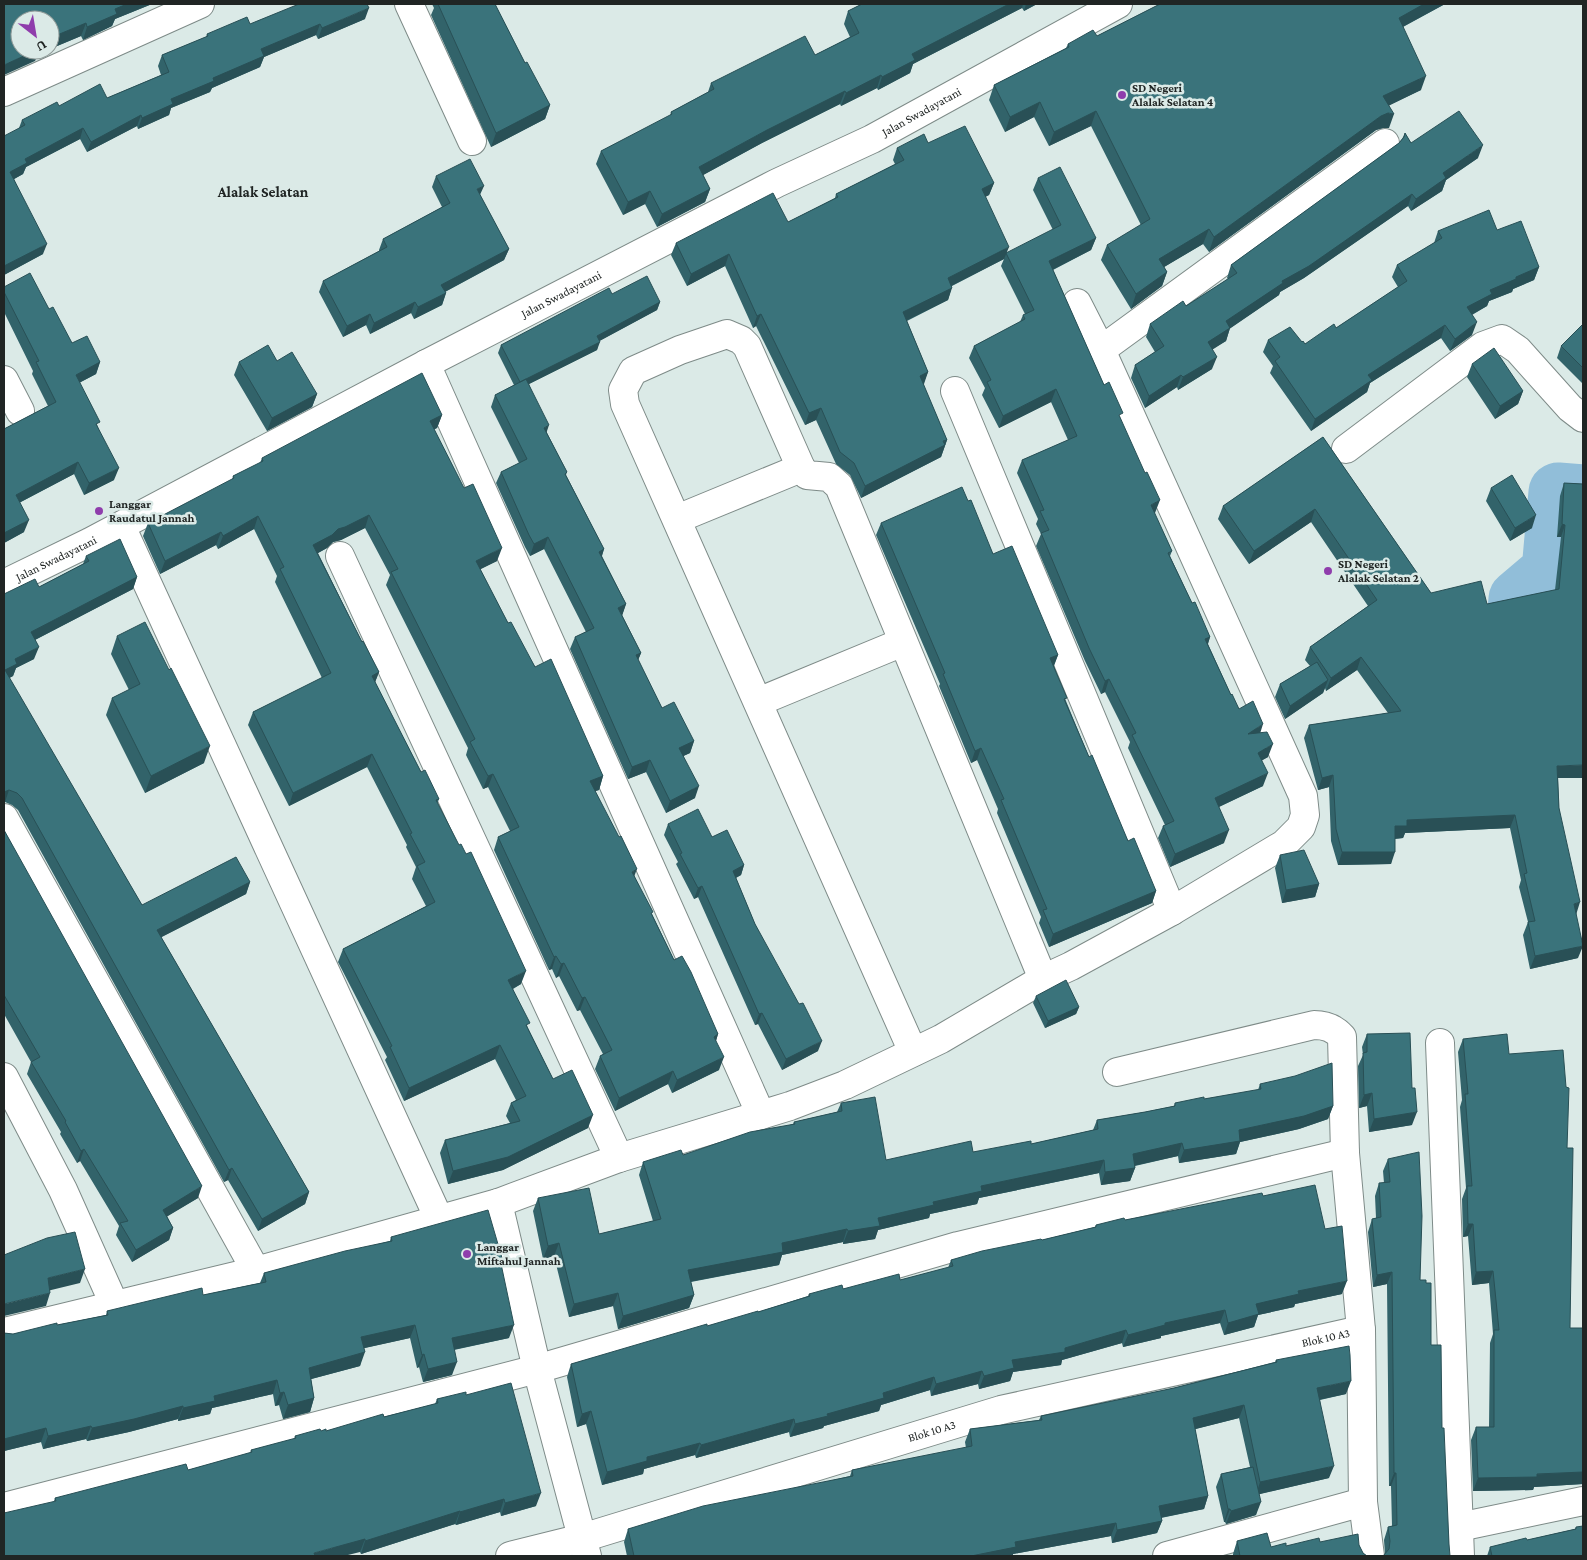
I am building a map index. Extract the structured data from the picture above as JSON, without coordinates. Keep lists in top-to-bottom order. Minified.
{"streets":{"street":["Jalan Swadayatani","Blok 10 A3"]},"districts":["Alalak Selatan"],"places":["SD Negeri Alalak Selatan 4","Langgar Raudatul Jannah","SD Negeri Alalak Selatan 2","Langgar Miftahul Jannah"],"north":"bottom right"}
